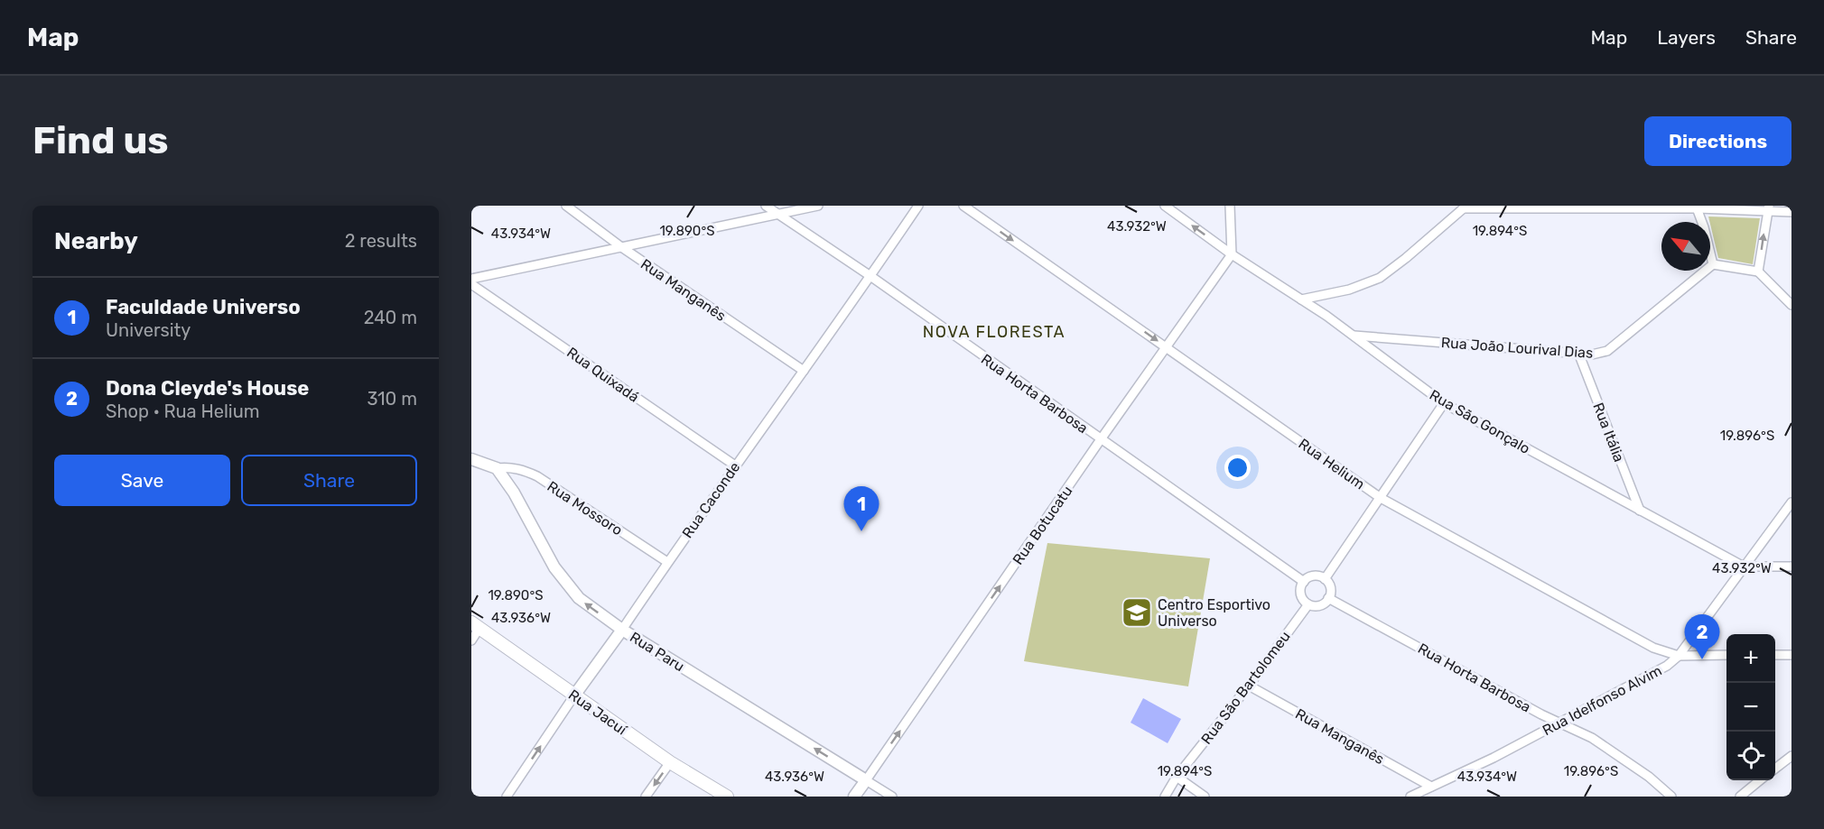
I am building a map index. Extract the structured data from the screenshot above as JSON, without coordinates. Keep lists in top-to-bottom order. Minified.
{"streets":{"main road":["Rua Jacuí"],"street":["Rua Manganês","Rua João Lourival Dias","Rua Quixadá","Rua Horta Barbosa","Rua São Gonçalo","Rua Itália","Rua Helium","Rua Caconde","Rua Mossoro","Rua Botucatu","Rua Paru","Rua São Bartolomeu","Rua Idelfonso Alvim"]},"crossings":[["Rua Manganês","Rua Caconde"],["Rua Manganês","Rua São Bartolomeu"],["Rua Manganês","Rua Idelfonso Alvim"],["Rua João Lourival Dias","Rua São Gonçalo"],["Rua João Lourival Dias","Rua Itália"],["Rua Quixadá","Rua Caconde"],["Rua Horta Barbosa","Rua Caconde"],["Rua Horta Barbosa","Rua Botucatu"],["Rua Horta Barbosa","Rua São Bartolomeu"],["Rua Horta Barbosa","Rua Idelfonso Alvim"],["Rua São Gonçalo","Rua Itália"],["Rua São Gonçalo","Rua Botucatu"],["Rua São Gonçalo","Rua Idelfonso Alvim"],["Rua Helium","Rua Botucatu"],["Rua Helium","Rua Idelfonso Alvim"],["Rua Caconde","Rua Mossoro"],["Rua Caconde","Rua Paru"],["Rua Caconde","Rua Jacuí"],["Rua Mossoro","Rua Paru"],["Rua Botucatu","Rua Paru"]],"one_way":["Rua Botucatu","Rua Paru"],"districts":["NOVA FLORESTA"],"places":{"school or university":["Centro Esportivo Universo"]},"north":"top left","page":{"header":"Map","nav":["Map","Layers","Share"],"buttons":["Directions",["Save","Share"]],"title":"Find us","heading":["Nearby","2 results"],"list":[{"mark":"1","name":"Faculdade Universo","note":"University","value":"240 m"},{"mark":"2","name":"Dona Cleyde's House","note":"Shop · Rua Helium","value":"310 m"}],"pins":["1","2"],"map_buttons":["+","−"]},"coordinates":["43.932°W","19.890°S","19.894°S","43.934°W","19.896°S","43.936°W"]}
